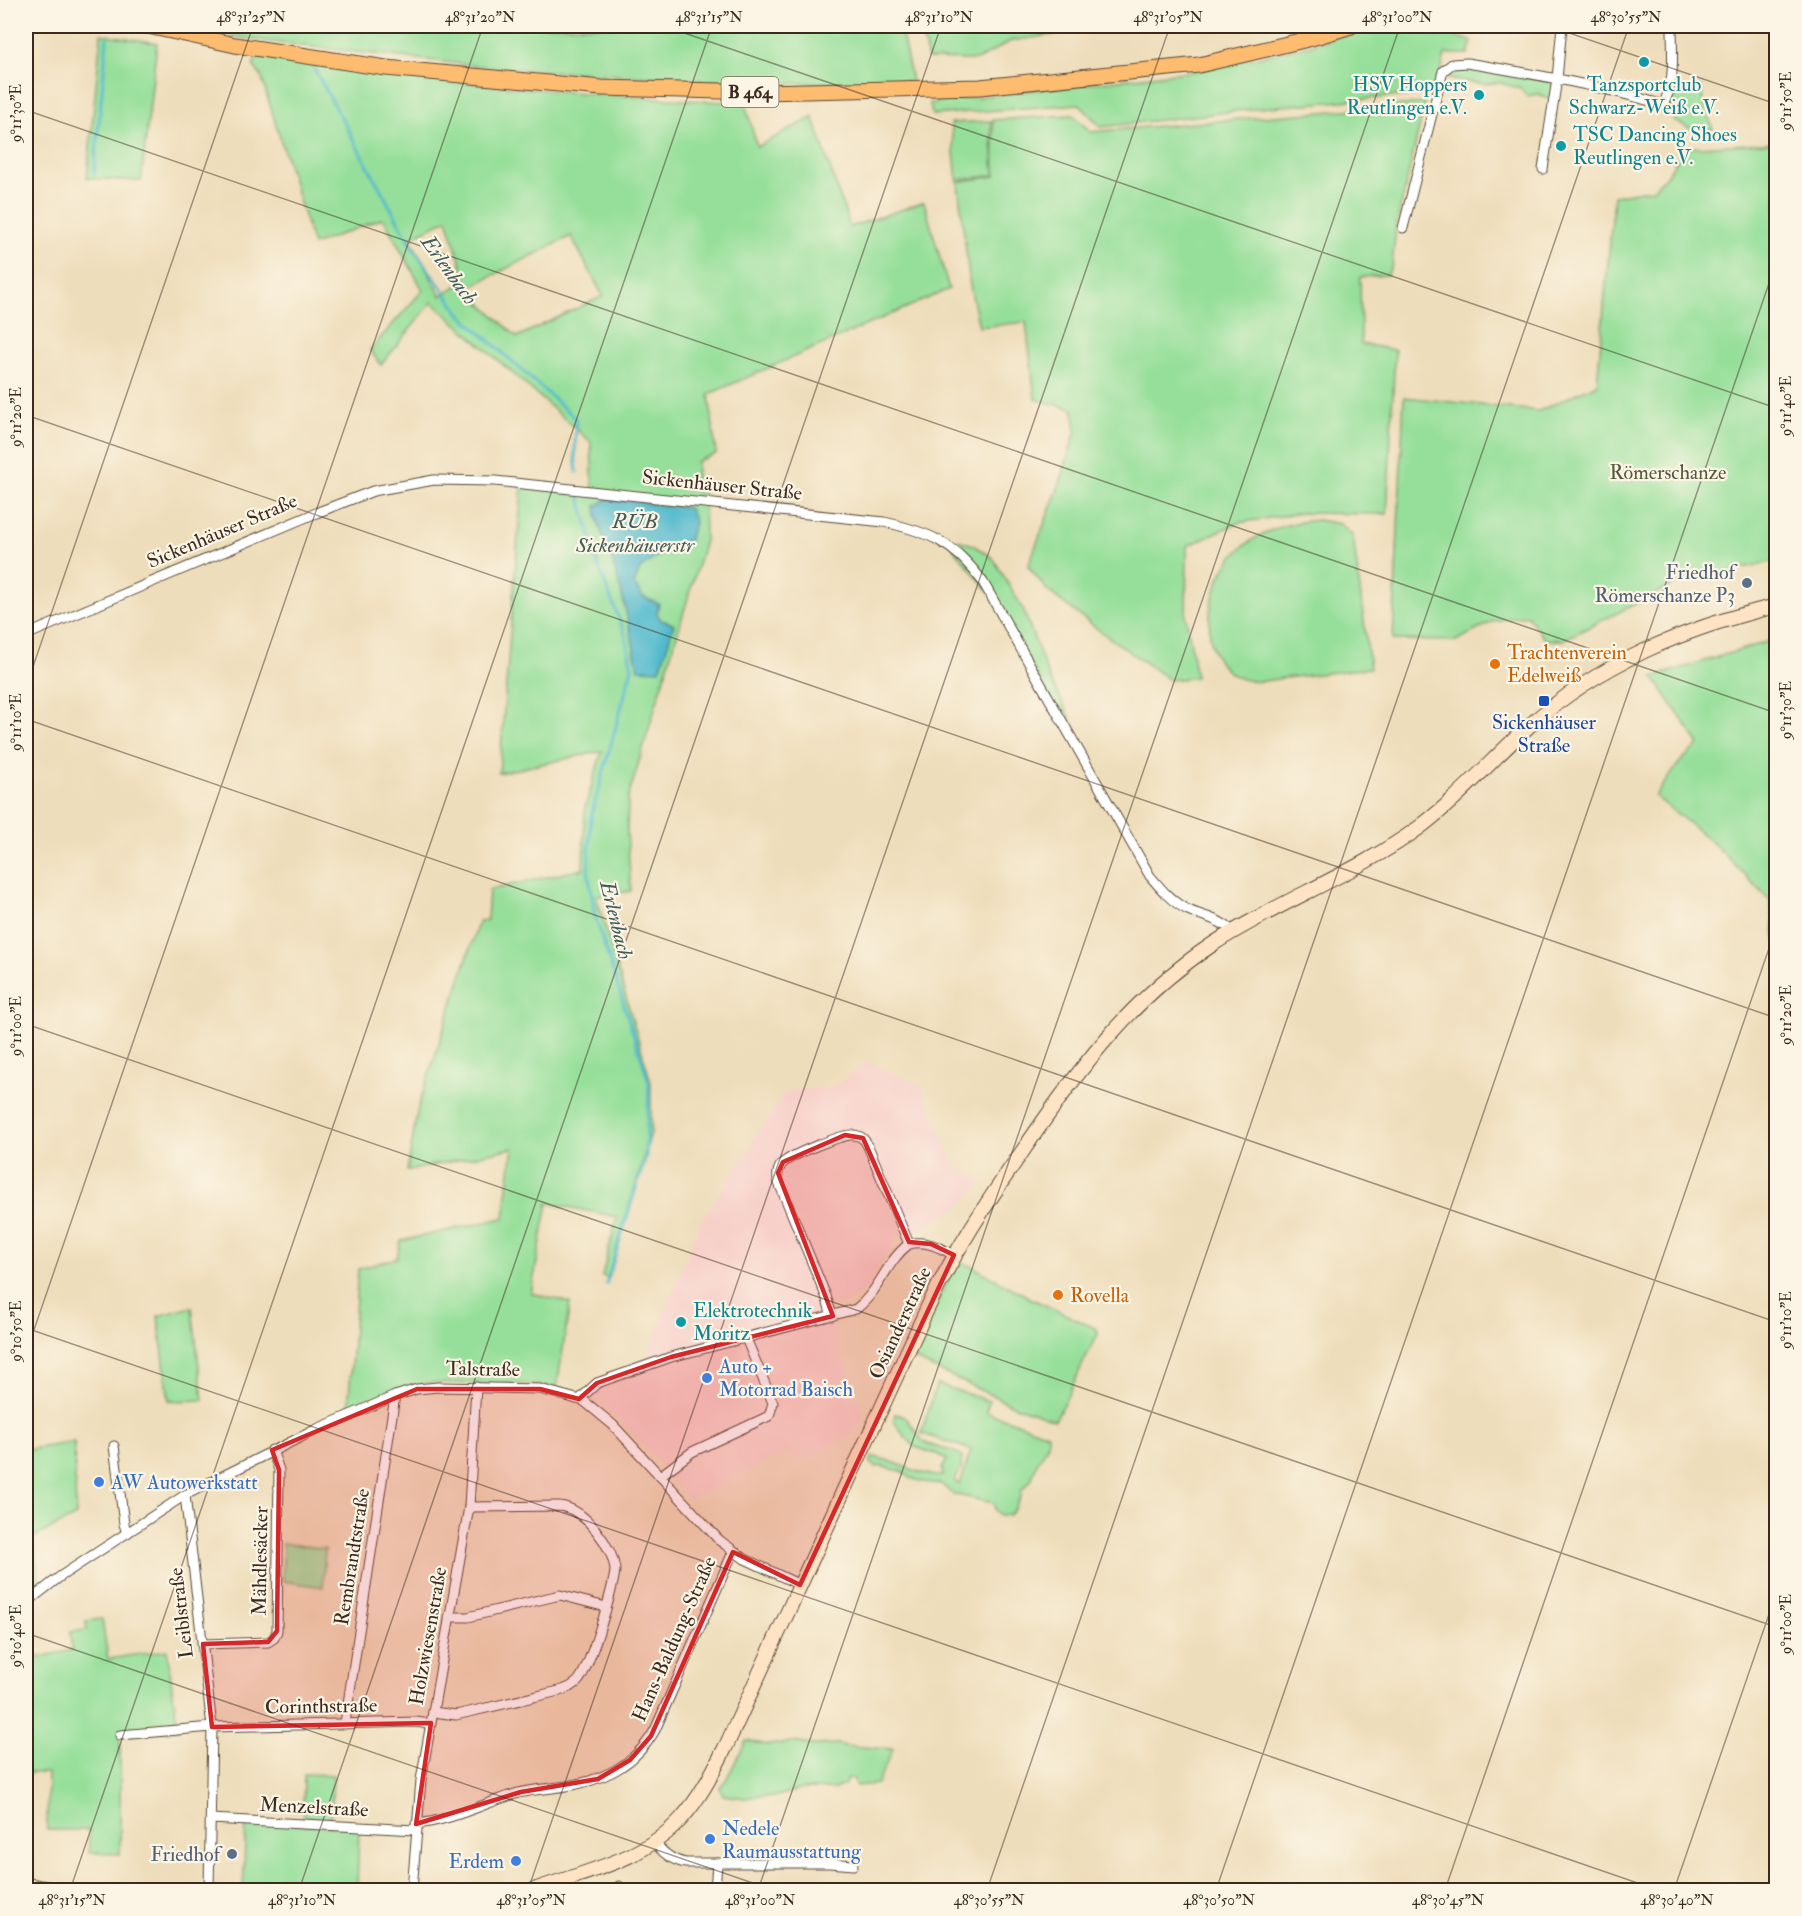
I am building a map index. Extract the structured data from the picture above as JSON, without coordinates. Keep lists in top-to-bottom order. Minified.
{"streets":{"main road":["B 464"],"street":["Sickenhäuser Straße","Osianderstraße","Talstraße","Rembrandtstraße","Mähdlesäcker","Leiblstraße","Holzwiesenstraße","Hans-Baldung-Straße","Corinthstraße","Menzelstraße"]},"crossings":[["Sickenhäuser Straße","Osianderstraße"],["Osianderstraße","Talstraße"],["Talstraße","Rembrandtstraße"],["Talstraße","Mähdlesäcker"],["Talstraße","Leiblstraße"],["Talstraße","Holzwiesenstraße"],["Talstraße","Hans-Baldung-Straße"],["Rembrandtstraße","Corinthstraße"],["Mähdlesäcker","Leiblstraße"],["Leiblstraße","Corinthstraße"],["Leiblstraße","Menzelstraße"],["Holzwiesenstraße","Hans-Baldung-Straße"],["Holzwiesenstraße","Corinthstraße"],["Holzwiesenstraße","Menzelstraße"],["Hans-Baldung-Straße","Menzelstraße"]],"water":["Erlenbach","RÜB Sickenhäuserstr"],"parks":["Römerschanze"],"places":{"other":["Tanzsportclub Schwarz-Weiß e.V.","HSV Hoppers Reutlingen e.V.","TSC Dancing Shoes Reutlingen e.V.","Friedhof Römerschanze P3","Trachtenverein Edelweiß","Rovella","Elektrotechnik Moritz","Auto + Motorrad Baisch","AW Autowerkstatt","Nedele Raumausstattung","Friedhof","Erdem"],"transit":["Sickenhäuser Straße"]},"coordinates":["48°31'25\"N","48°31'20\"N","48°31'15\"N","48°31'10\"N","48°31'05\"N","48°31'00\"N","48°30'55\"N","9°11'50\"E","9°11'30\"E","9°11'40\"E","9°11'20\"E","9°11'10\"E","9°11'00\"E","9°10'50\"E","9°10'40\"E","48°30'50\"N","48°30'45\"N","48°30'40\"N"]}
